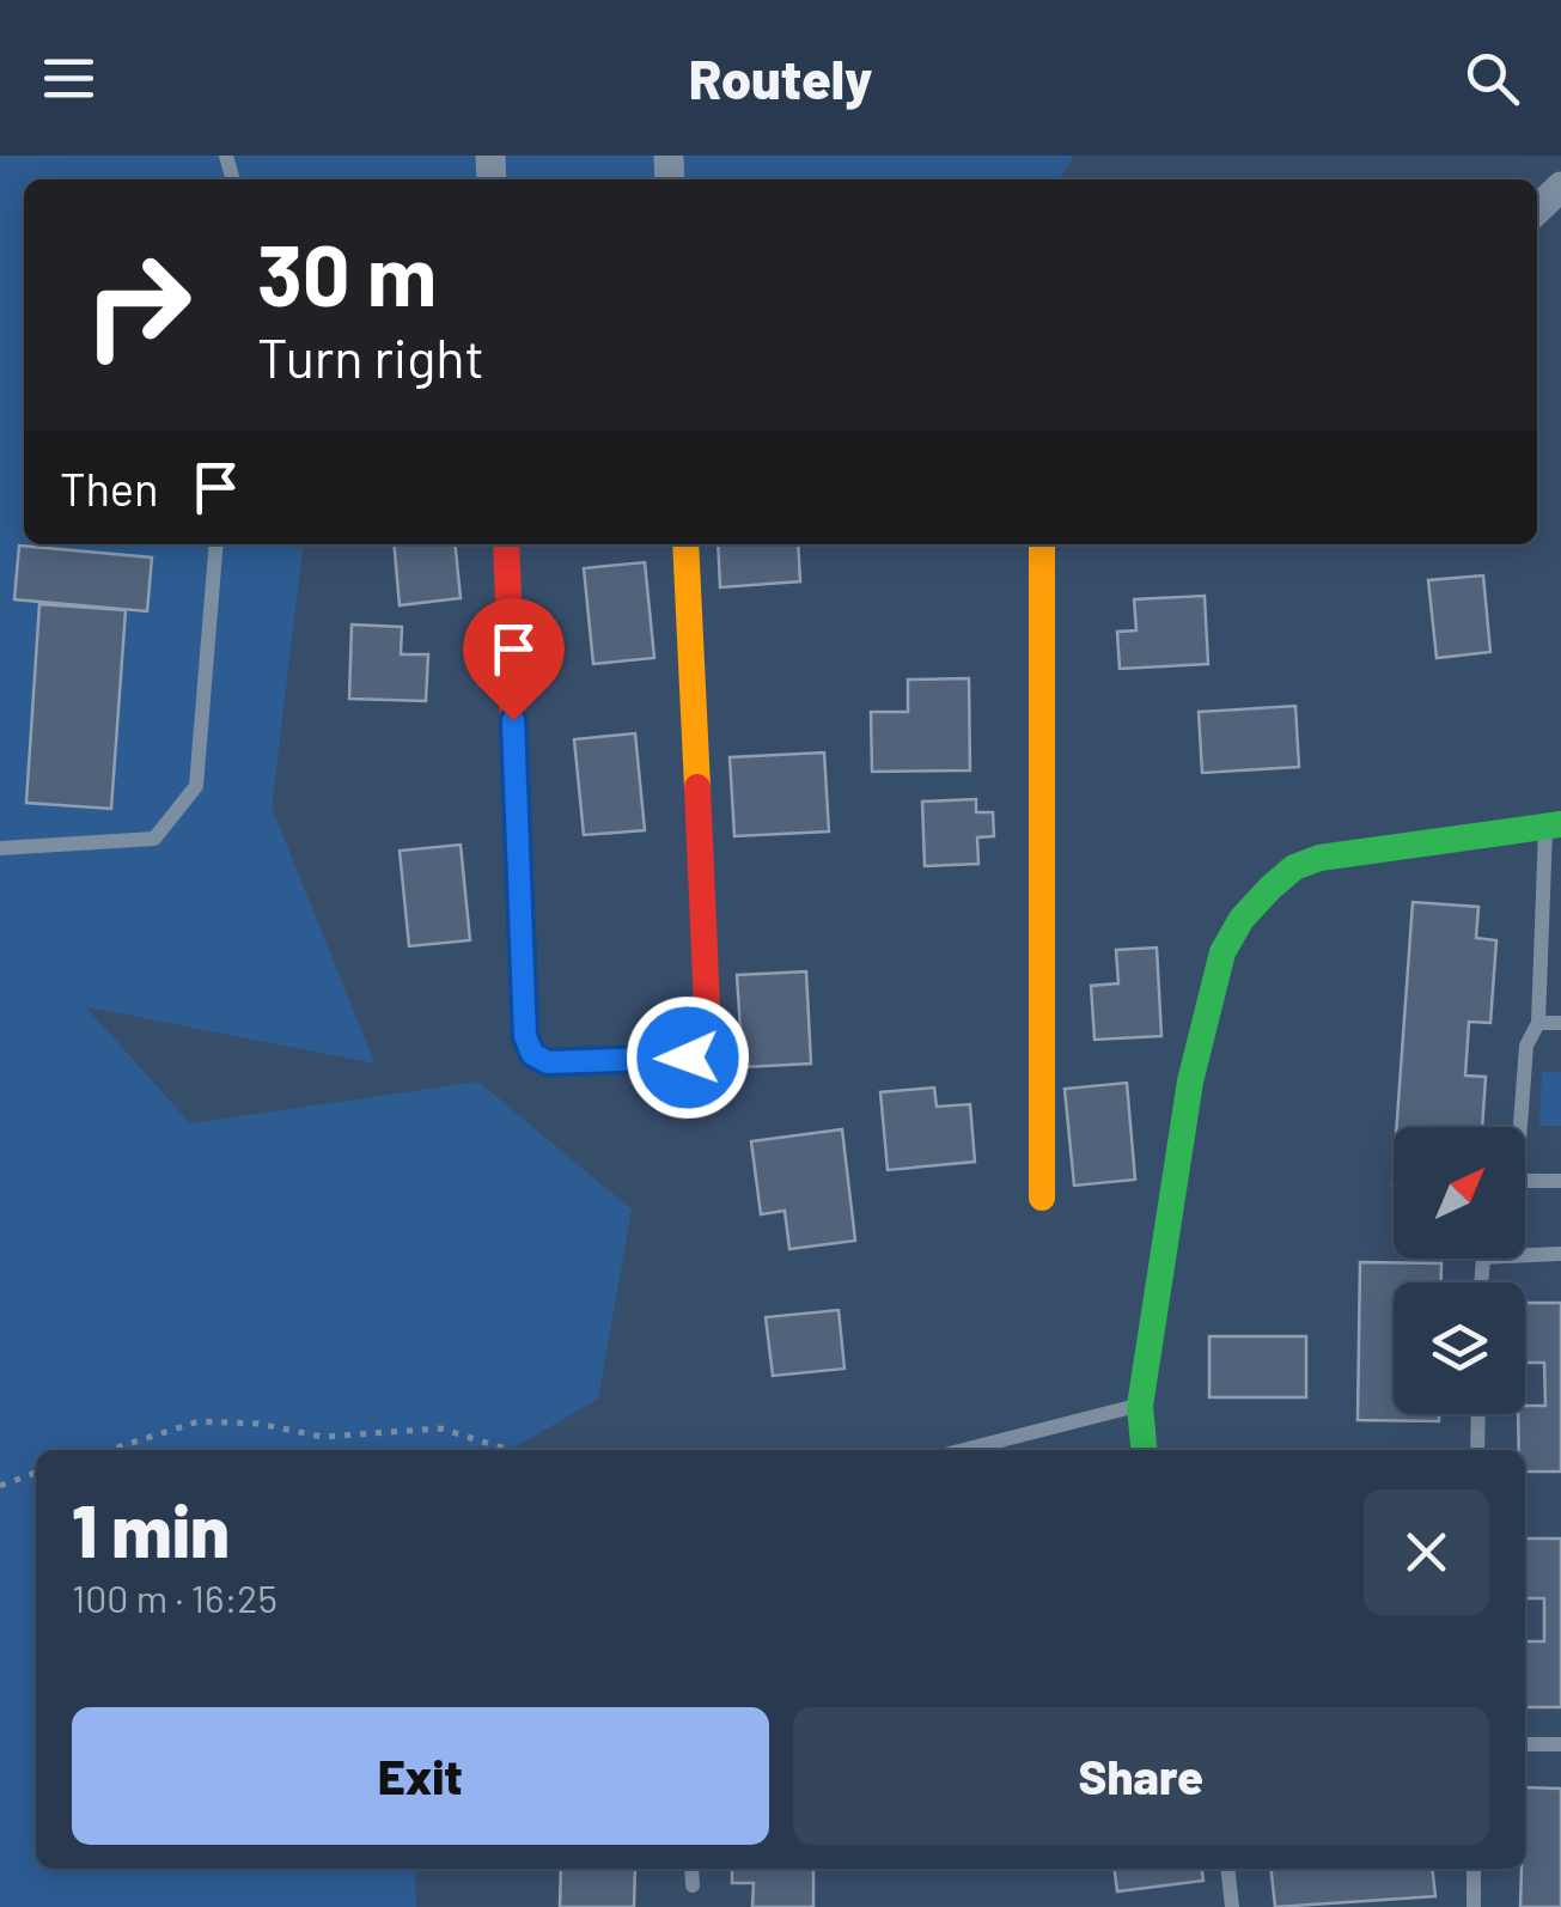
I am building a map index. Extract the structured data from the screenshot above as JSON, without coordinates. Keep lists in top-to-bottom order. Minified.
{"north":"top right","page":{"header":"Routely","turn":["30 m","Turn right"],"then":"Then","heading":["1 min","100 m · 16:25"],"buttons":["Exit","Share"]}}
